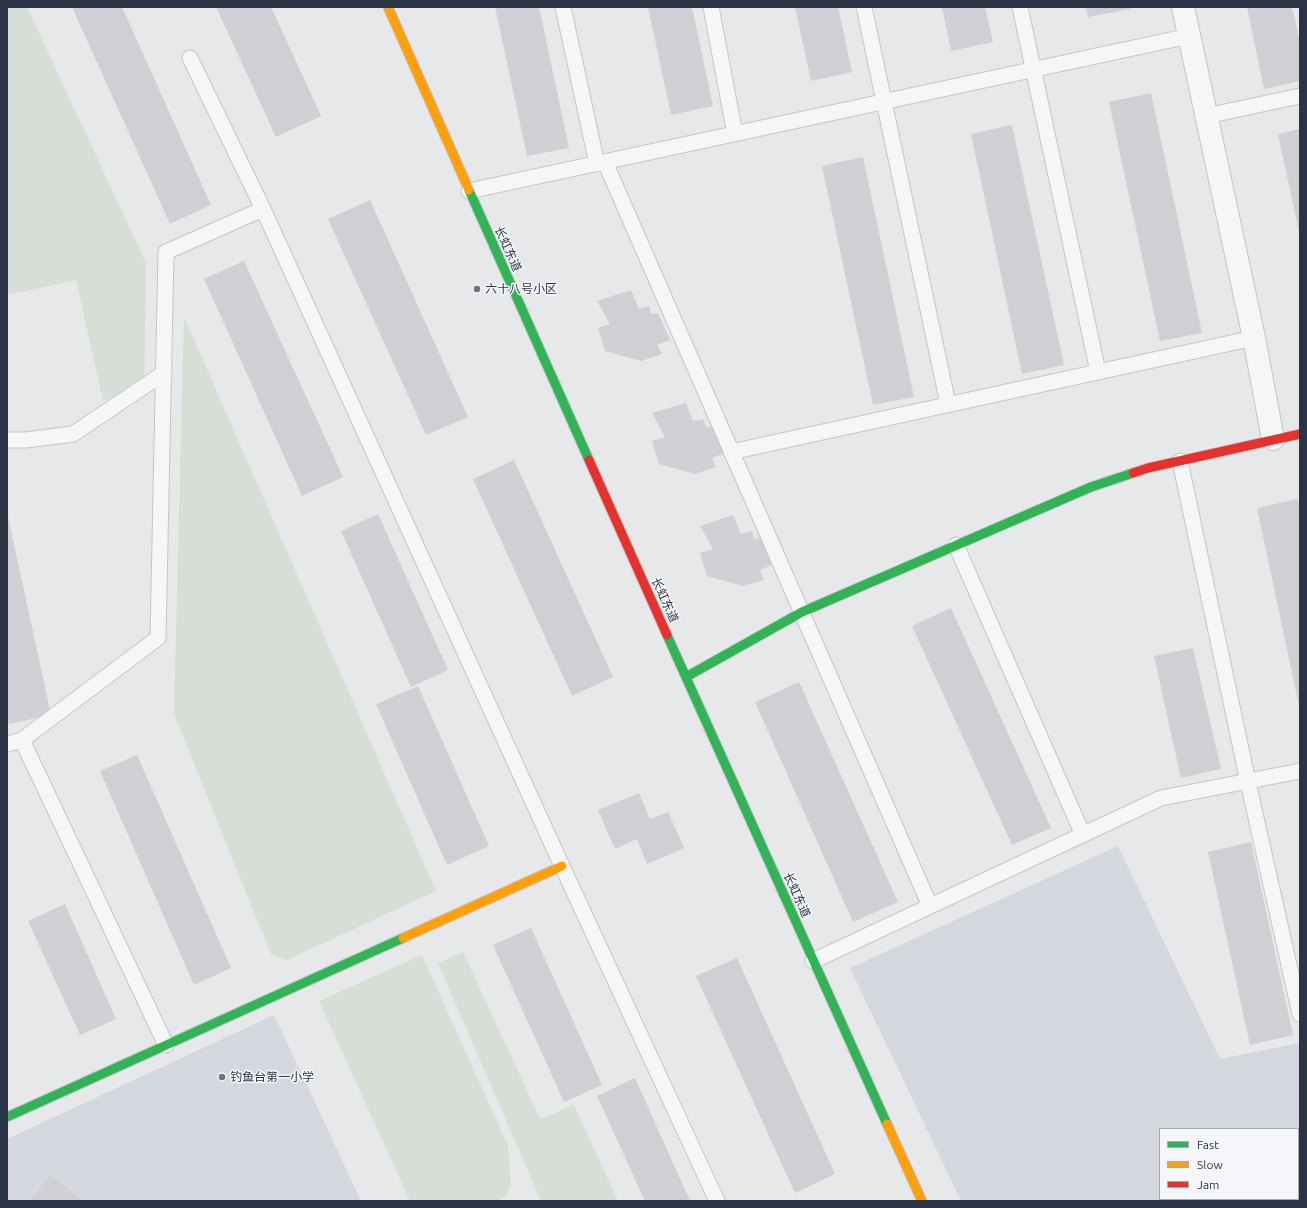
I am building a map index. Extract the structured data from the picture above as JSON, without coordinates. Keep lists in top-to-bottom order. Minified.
{"streets":{"street":["长虹东道"]},"places":["六十八号小区","钓鱼台第一小学"],"legend":["Fast","Slow","Jam"]}
